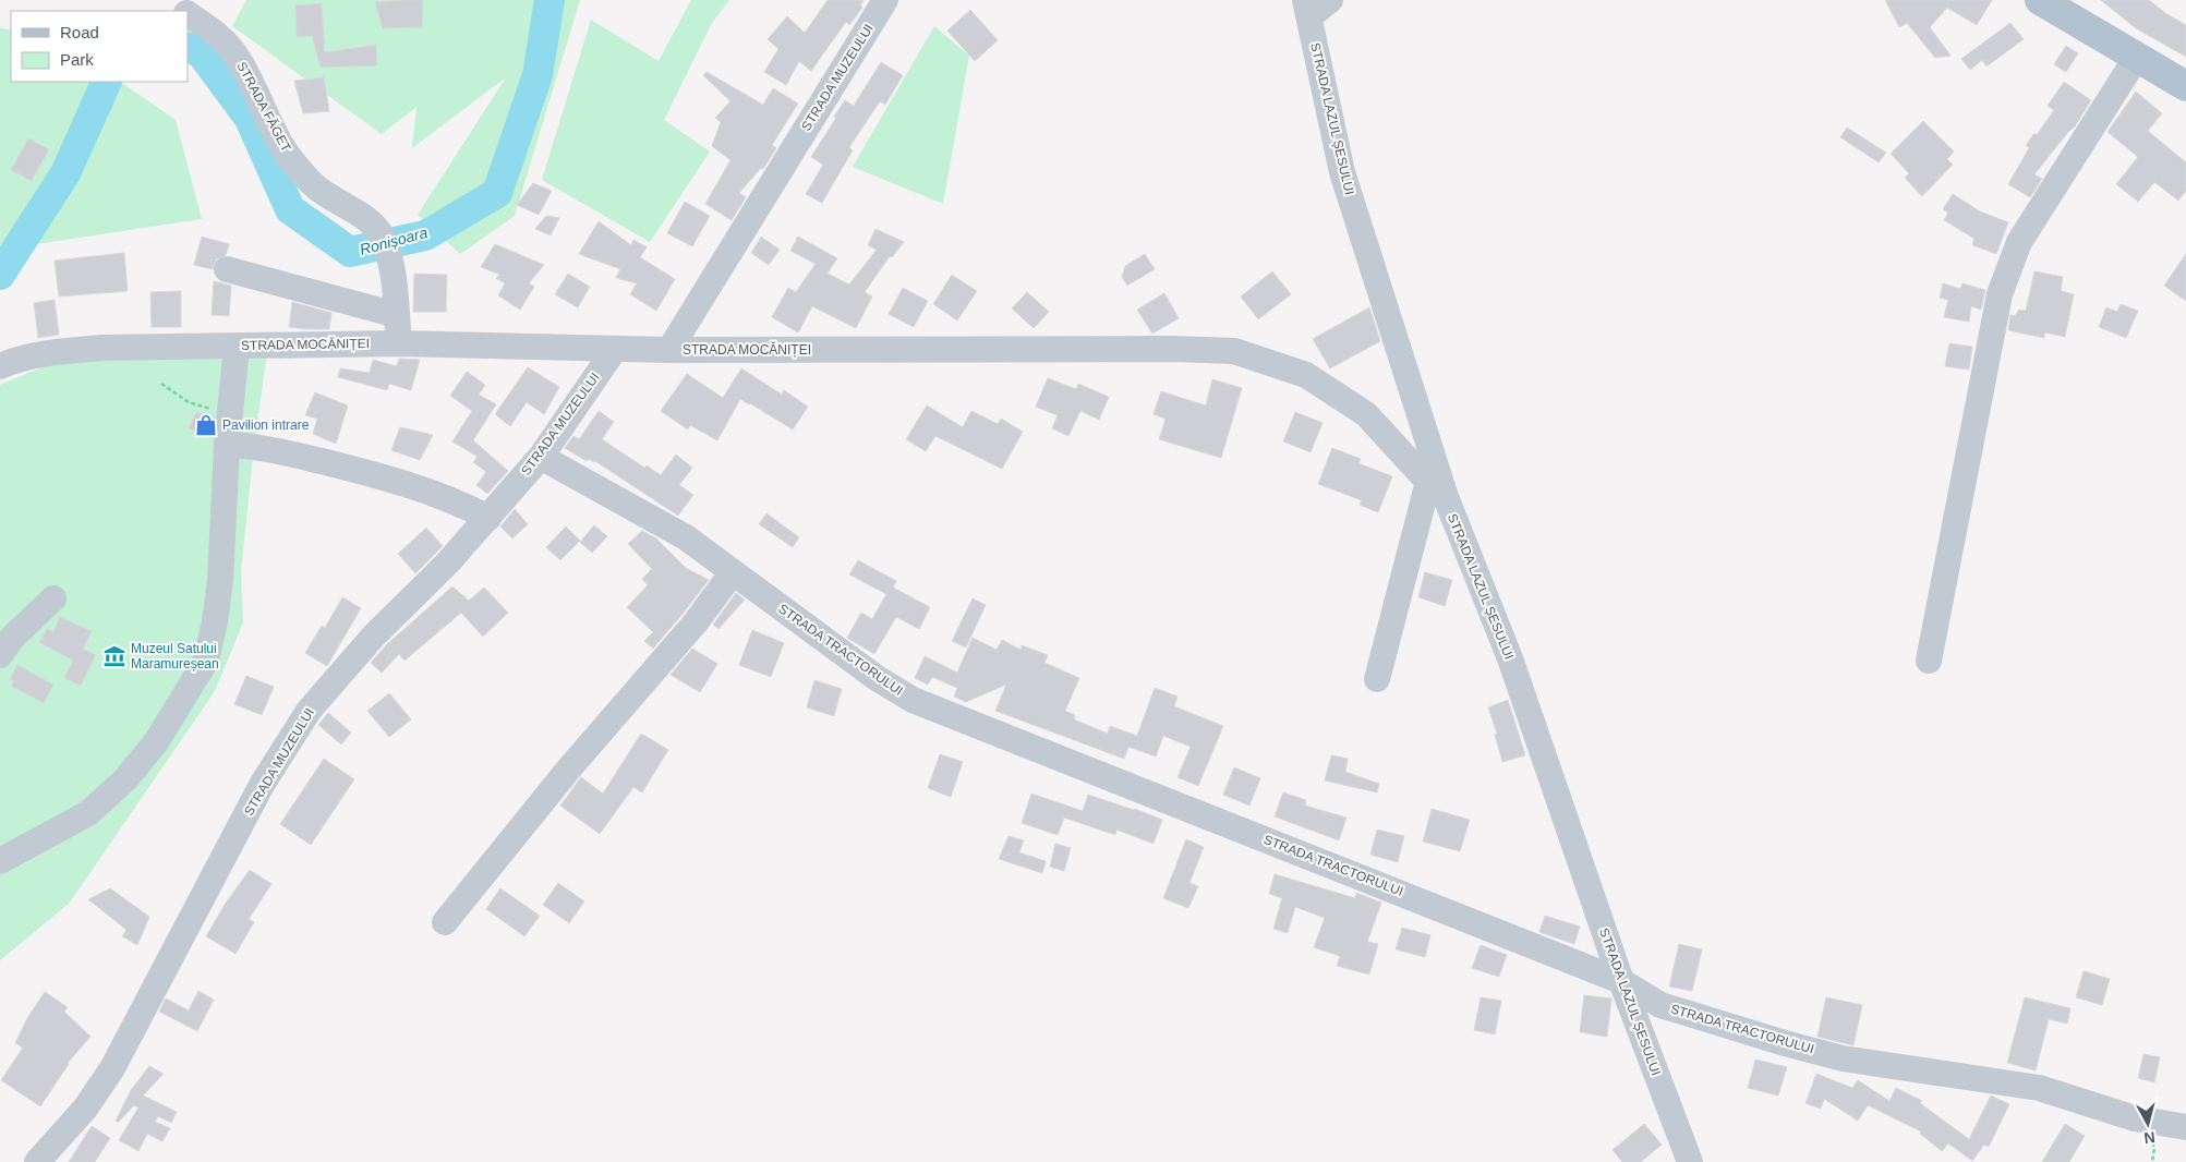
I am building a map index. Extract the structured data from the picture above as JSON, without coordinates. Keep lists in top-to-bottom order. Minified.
{"streets":{"street":["STRADA MUZEULUI","STRADA FĂGET","STRADA LAZUL ȘESULUI","STRADA MOCĂNIȚEI","STRADA TRACTORULUI"]},"crossings":[["STRADA MUZEULUI","STRADA MOCĂNIȚEI"],["STRADA MUZEULUI","STRADA TRACTORULUI"],["STRADA FĂGET","STRADA MOCĂNIȚEI"],["STRADA LAZUL ȘESULUI","STRADA MOCĂNIȚEI"],["STRADA LAZUL ȘESULUI","STRADA TRACTORULUI"]],"water":["Ronișoara"],"places":{"shop":["Pavilion intrare"],"museum":["Muzeul Satului Maramureșean"]},"legend":["Road","Park"],"north":"bottom"}
